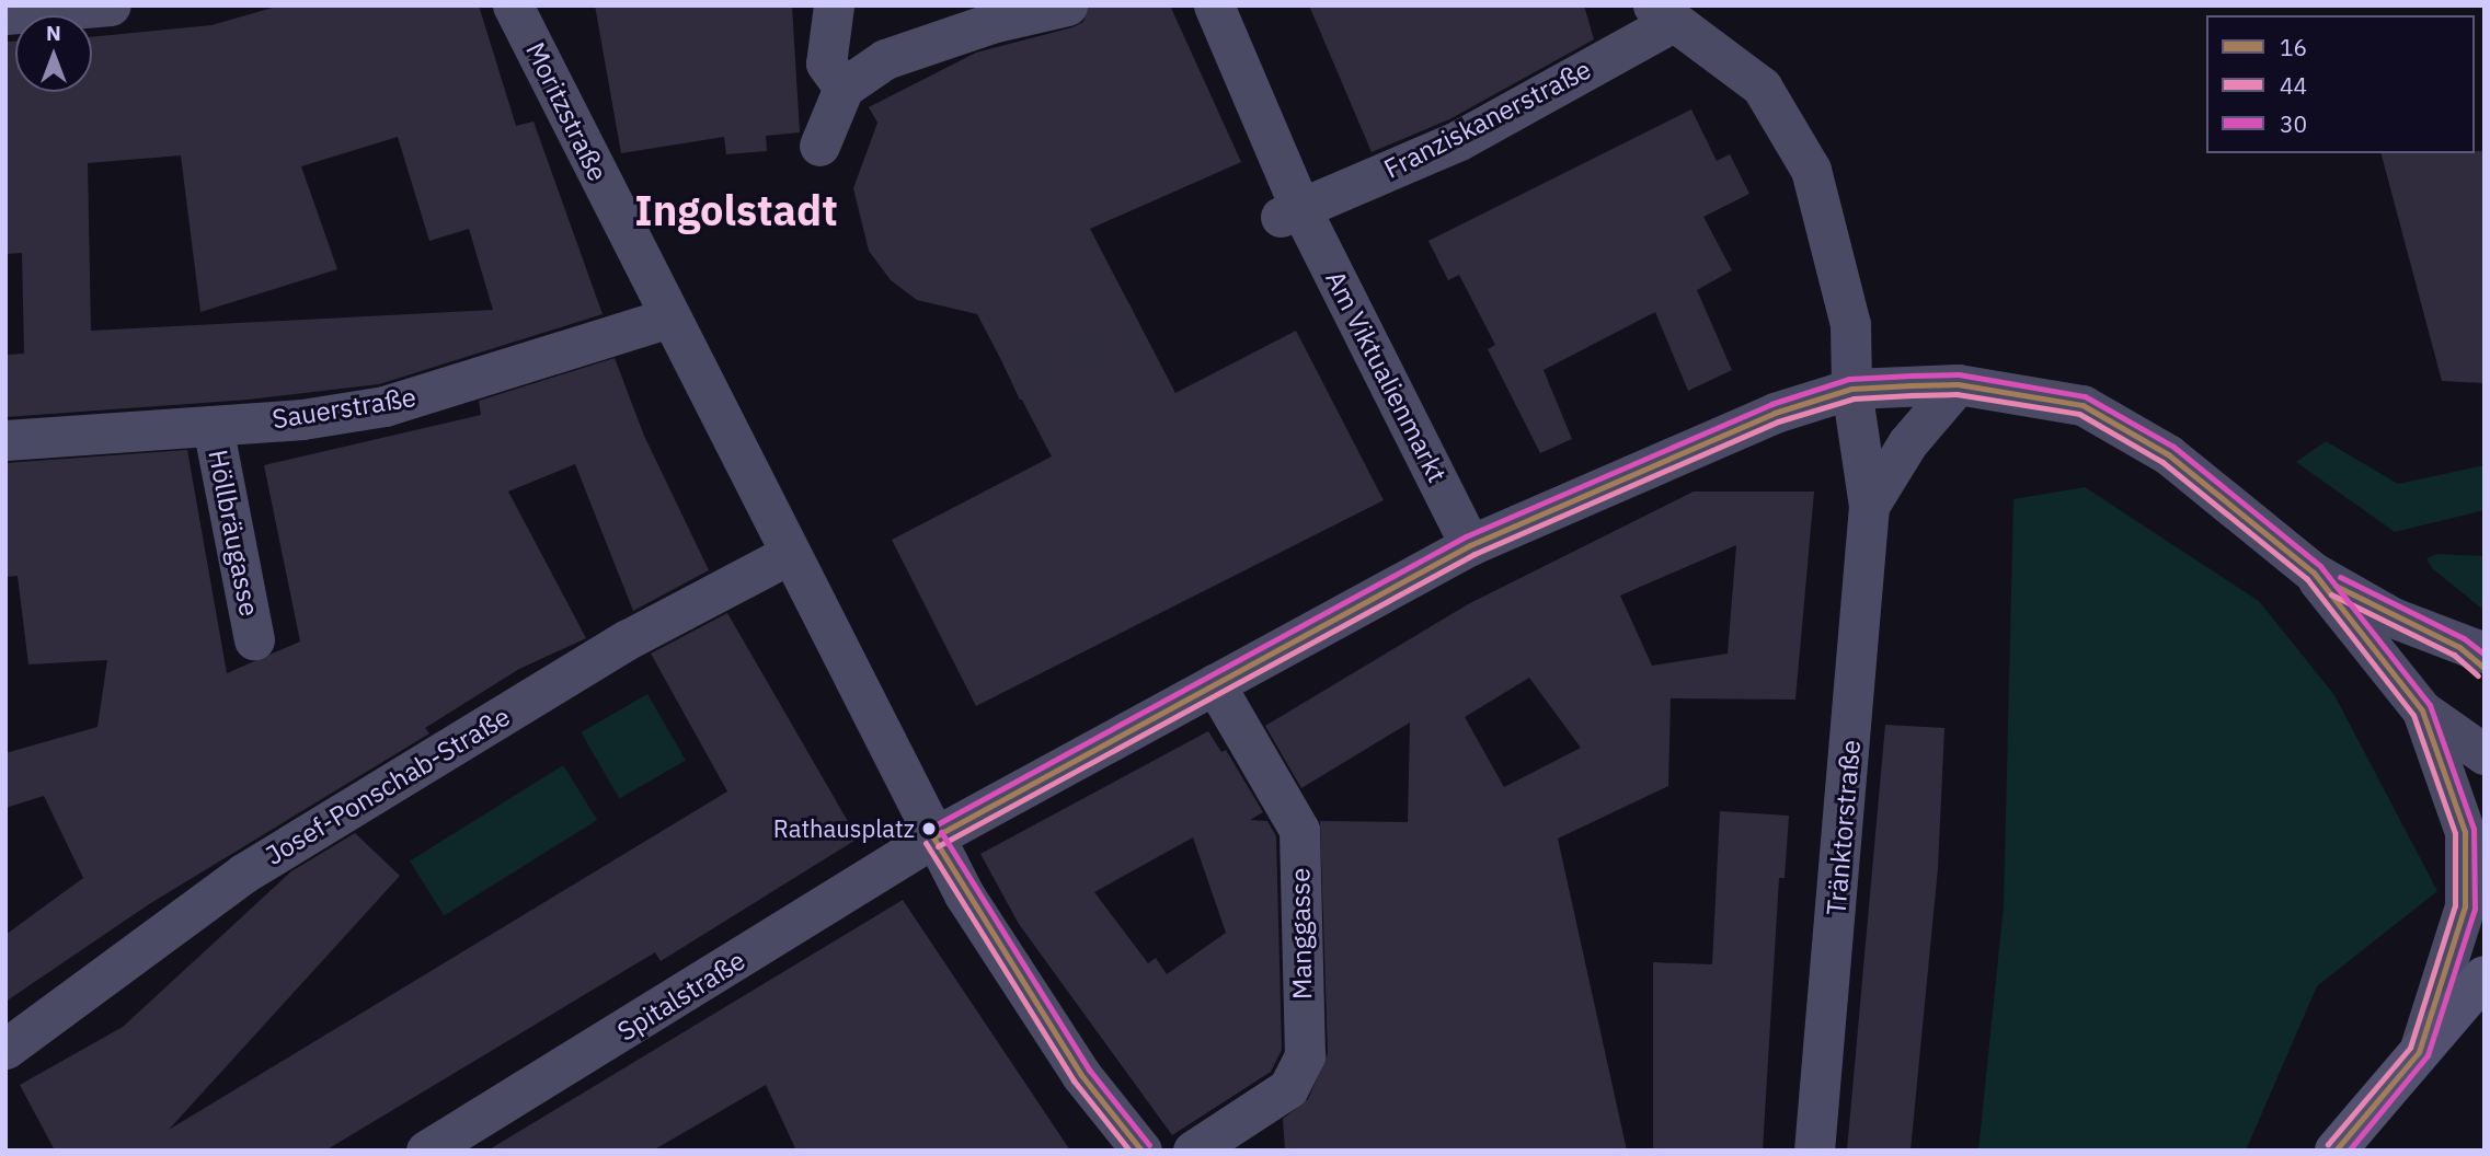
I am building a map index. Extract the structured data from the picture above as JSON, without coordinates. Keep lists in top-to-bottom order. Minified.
{"streets":{"street":["Moritzstraße","Franziskanerstraße","Am Viktualienmarkt","Sauerstraße","Höllbräugasse","Josef-Ponschab-Straße","Tränktorstraße","Manggasse","Spitalstraße"]},"crossings":[["Moritzstraße","Sauerstraße"],["Franziskanerstraße","Am Viktualienmarkt"],["Franziskanerstraße","Tränktorstraße"],["Am Viktualienmarkt","Spitalstraße"],["Sauerstraße","Höllbräugasse"],["Tränktorstraße","Spitalstraße"],["Manggasse","Spitalstraße"]],"districts":["Ingolstadt"],"places":["Rathausplatz"],"lines":["transit line 30","transit line 16","transit line 44"],"legend":["16","44","30"],"north":"top"}
